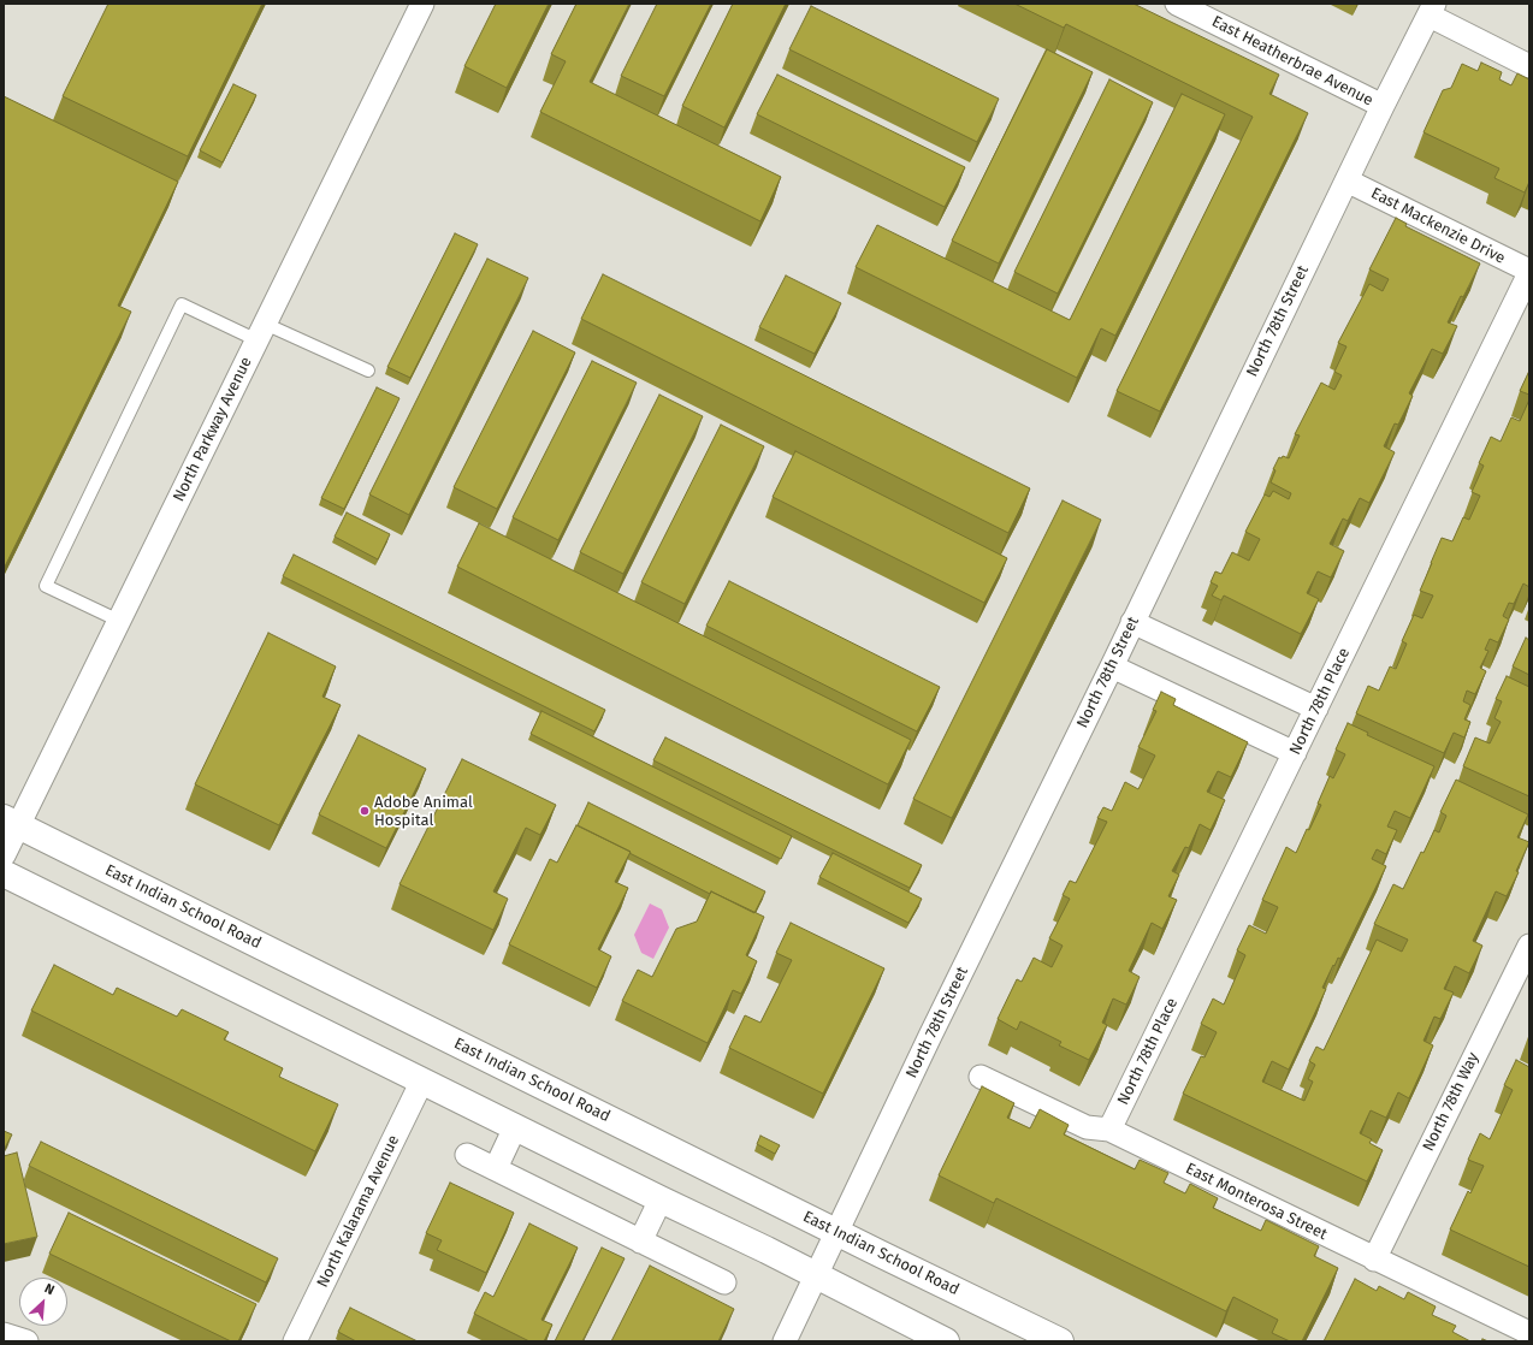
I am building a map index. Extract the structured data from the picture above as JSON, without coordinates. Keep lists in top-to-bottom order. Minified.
{"streets":{"main road":["East Indian School Road"],"street":["East Heatherbrae Avenue","East Mackenzie Drive","North 78th Street","North Parkway Avenue","North 78th Place","North 78th Way","East Monterosa Street","North Kalarama Avenue"]},"crossings":[["East Heatherbrae Avenue","North 78th Street"],["East Mackenzie Drive","North 78th Street"],["East Mackenzie Drive","North 78th Place"],["North 78th Street","East Indian School Road"],["North Parkway Avenue","East Indian School Road"],["North 78th Place","East Monterosa Street"],["North 78th Way","East Monterosa Street"]],"places":["Adobe Animal Hospital"],"north":"top right"}
